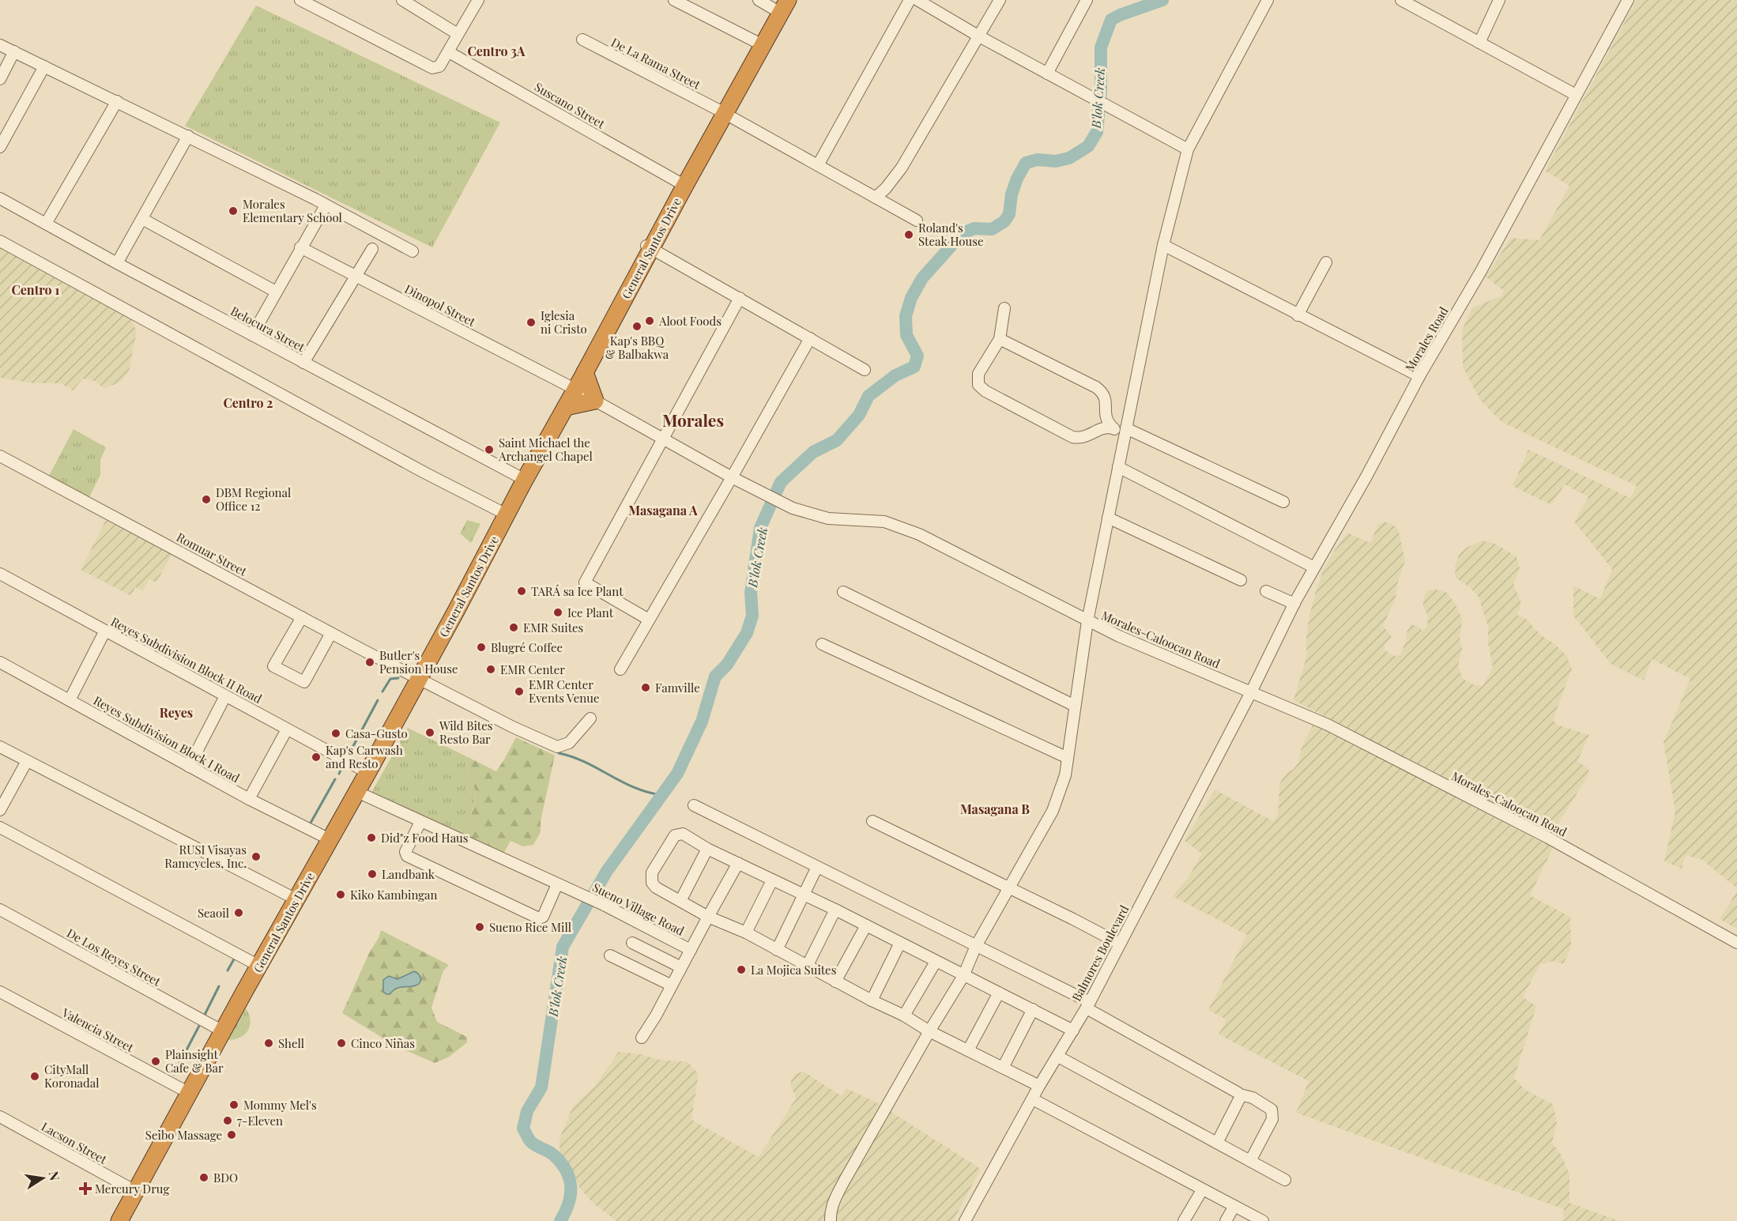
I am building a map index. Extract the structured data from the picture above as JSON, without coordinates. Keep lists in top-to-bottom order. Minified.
{"streets":{"highway":["General Santos Drive"],"street":["De La Rama Street","Suscano Street","Dinopol Street","Belocura Street","Morales Road","Romuar Street","Morales-Caloocan Road","Reyes Subdivision Block II Road","Reyes Subdivision Block I Road","Sueno Village Road","Balmores Boulevard","De Los Reyes Street","Valencia Street","Lacson Street"]},"crossings":[["De La Rama Street","General Santos Drive"],["Suscano Street","General Santos Drive"],["General Santos Drive","Dinopol Street"],["General Santos Drive","Belocura Street"],["General Santos Drive","Romuar Street"],["General Santos Drive","Morales-Caloocan Road"],["General Santos Drive","Reyes Subdivision Block II Road"],["General Santos Drive","Reyes Subdivision Block I Road"],["General Santos Drive","Sueno Village Road"],["General Santos Drive","De Los Reyes Street"],["General Santos Drive","Valencia Street"],["General Santos Drive","Lacson Street"],["Dinopol Street","Morales-Caloocan Road"],["Morales Road","Morales-Caloocan Road"],["Morales Road","Balmores Boulevard"],["Morales-Caloocan Road","Balmores Boulevard"]],"districts":["Centro 3A","Centro 1","Centro 2","Morales","Masagana A","Reyes","Masagana B"],"water":["B'lok Creek"],"places":{"other":["Morales Elementary School","Roland's Steak House","Aloot Foods","Iglesia ni Cristo","Kap's BBQ & Balbakwa","Saint Michael the Archangel Chapel","DBM Regional Office 12","TARÁ sa Ice Plant","Ice Plant","EMR Suites","Blugré Coffee","Butler's Pension House","EMR Center","Famville","EMR Center Events Venue","Wild Bites Resto Bar","Casa-Gusto","Kap's Carwash and Resto","Did\"z Food Haus","RUSI Visayas Ramcycles, Inc.","Landbank","Kiko Kambingan","Seaoil","Sueno Rice Mill","La Mojica Suites","Shell","Cinco Niñas","Plainsight Cafe & Bar","CityMall Koronadal","Mommy Mel's","7-Eleven","Seibo Massage","BDO"],"health":["Mercury Drug"]},"north":"right"}
